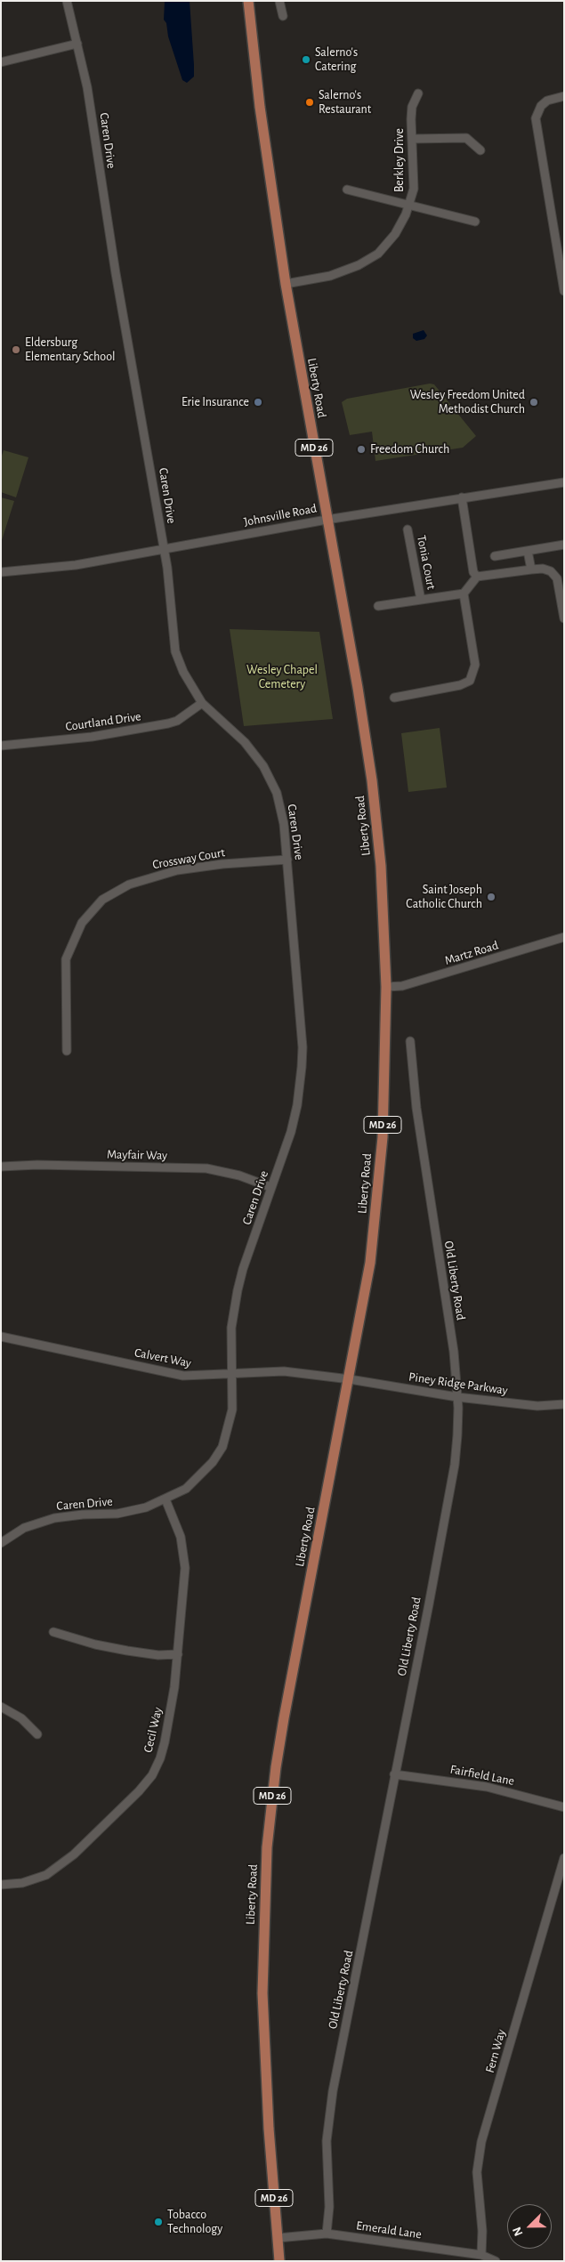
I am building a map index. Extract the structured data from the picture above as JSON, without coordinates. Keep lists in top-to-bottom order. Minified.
{"streets":{"main road":["Liberty Road","MD 26"],"street":["Caren Drive","Berkley Drive","Johnsville Road","Tonia Court","Courtland Drive","Crossway Court","Martz Road","Mayfair Way","Old Liberty Road","Calvert Way","Piney Ridge Parkway","Cecil Way","Fairfield Lane","Fern Way","Emerald Lane"]},"crossings":[["Caren Drive","Johnsville Road"],["Caren Drive","Courtland Drive"],["Caren Drive","Crossway Court"],["Caren Drive","Mayfair Way"],["Caren Drive","Calvert Way"],["Caren Drive","Cecil Way"],["Berkley Drive","Liberty Road"],["Liberty Road","Johnsville Road"],["Liberty Road","Martz Road"],["Liberty Road","Calvert Way"],["Liberty Road","Piney Ridge Parkway"],["Liberty Road","Emerald Lane"],["Old Liberty Road","Piney Ridge Parkway"],["Old Liberty Road","Fairfield Lane"],["Old Liberty Road","Emerald Lane"],["Calvert Way","Piney Ridge Parkway"],["Fern Way","Emerald Lane"]],"parks":["Wesley Chapel Cemetery"],"places":["Salerno's Catering","Salerno's Restaurant","Eldersburg Elementary School","Erie Insurance","Wesley Freedom United Methodist Church","Freedom Church","Saint Joseph Catholic Church","Tobacco Technology"],"north":"bottom left"}
